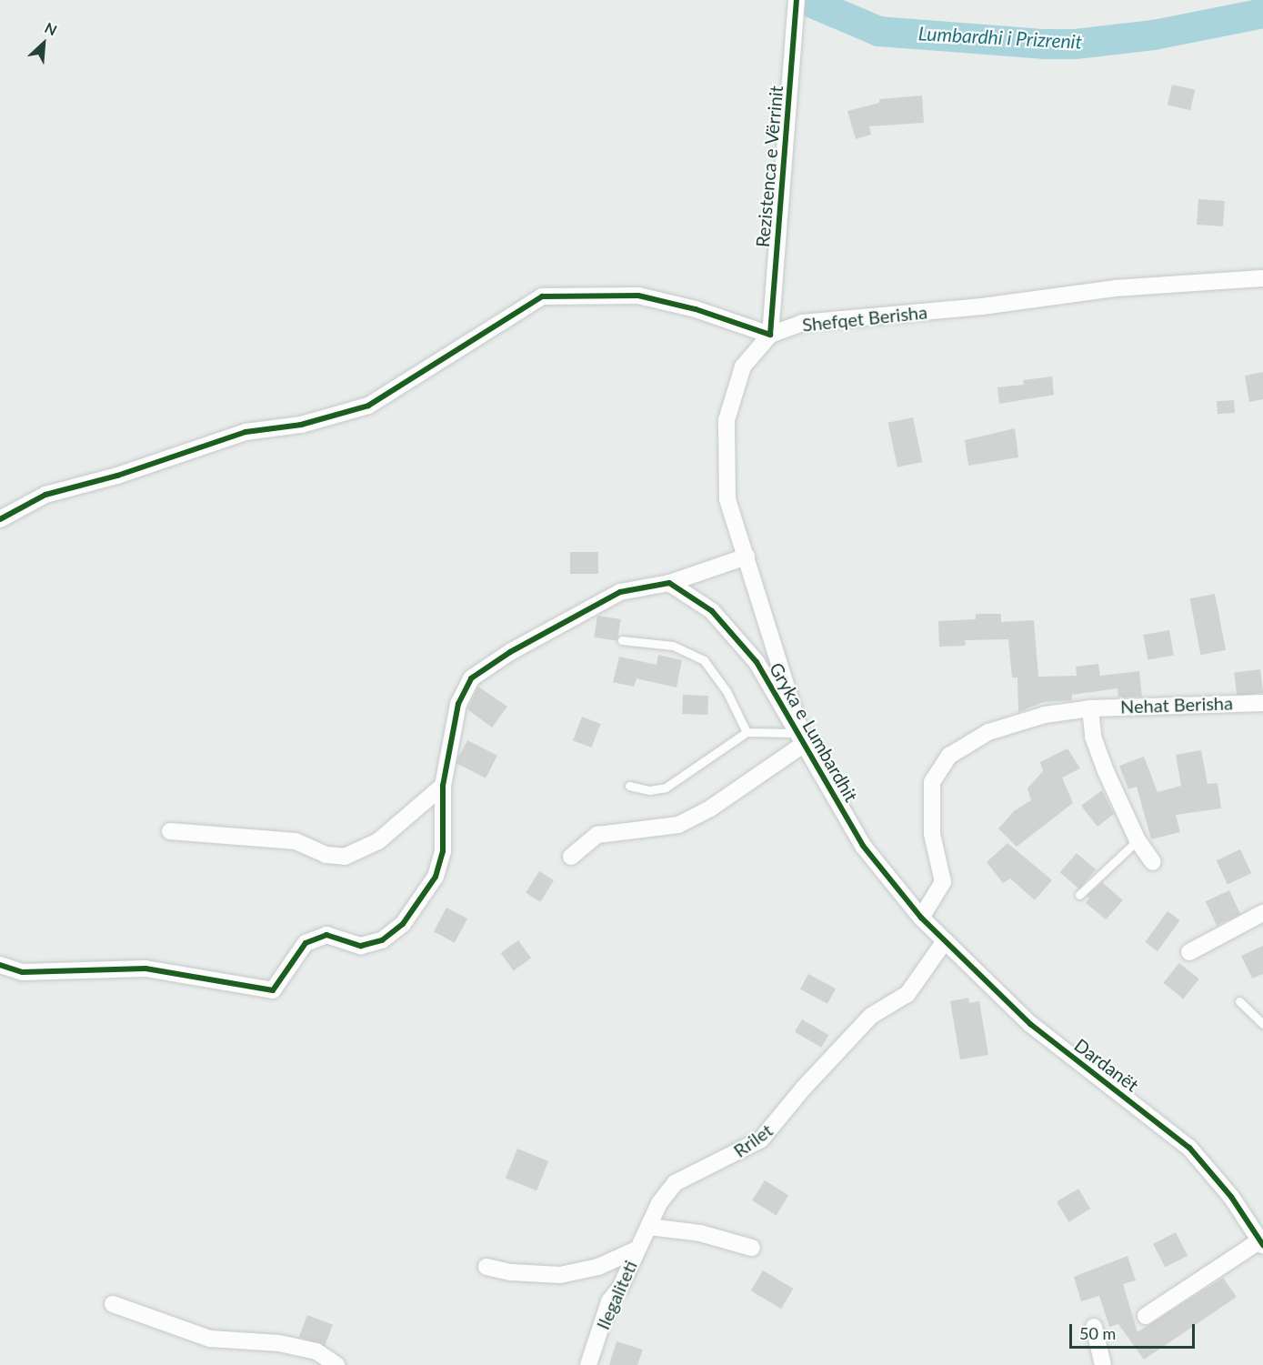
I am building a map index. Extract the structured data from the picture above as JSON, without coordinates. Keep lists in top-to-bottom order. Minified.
{"streets":{"street":["Rezistenca e Vërrinit","Shefqet Berisha","Nehat Berisha","Gryka e Lumbardhit","Dardanët","Rrilet","Ilegaliteti"]},"crossings":[["Rezistenca e Vërrinit","Shefqet Berisha"],["Shefqet Berisha","Gryka e Lumbardhit"],["Nehat Berisha","Gryka e Lumbardhit"],["Nehat Berisha","Dardanët"],["Gryka e Lumbardhit","Dardanët"],["Dardanët","Rrilet"],["Rrilet","Ilegaliteti"]],"water":["Lumbardhi i Prizrenit"],"scale_bar":"50 m","north":"top right"}
